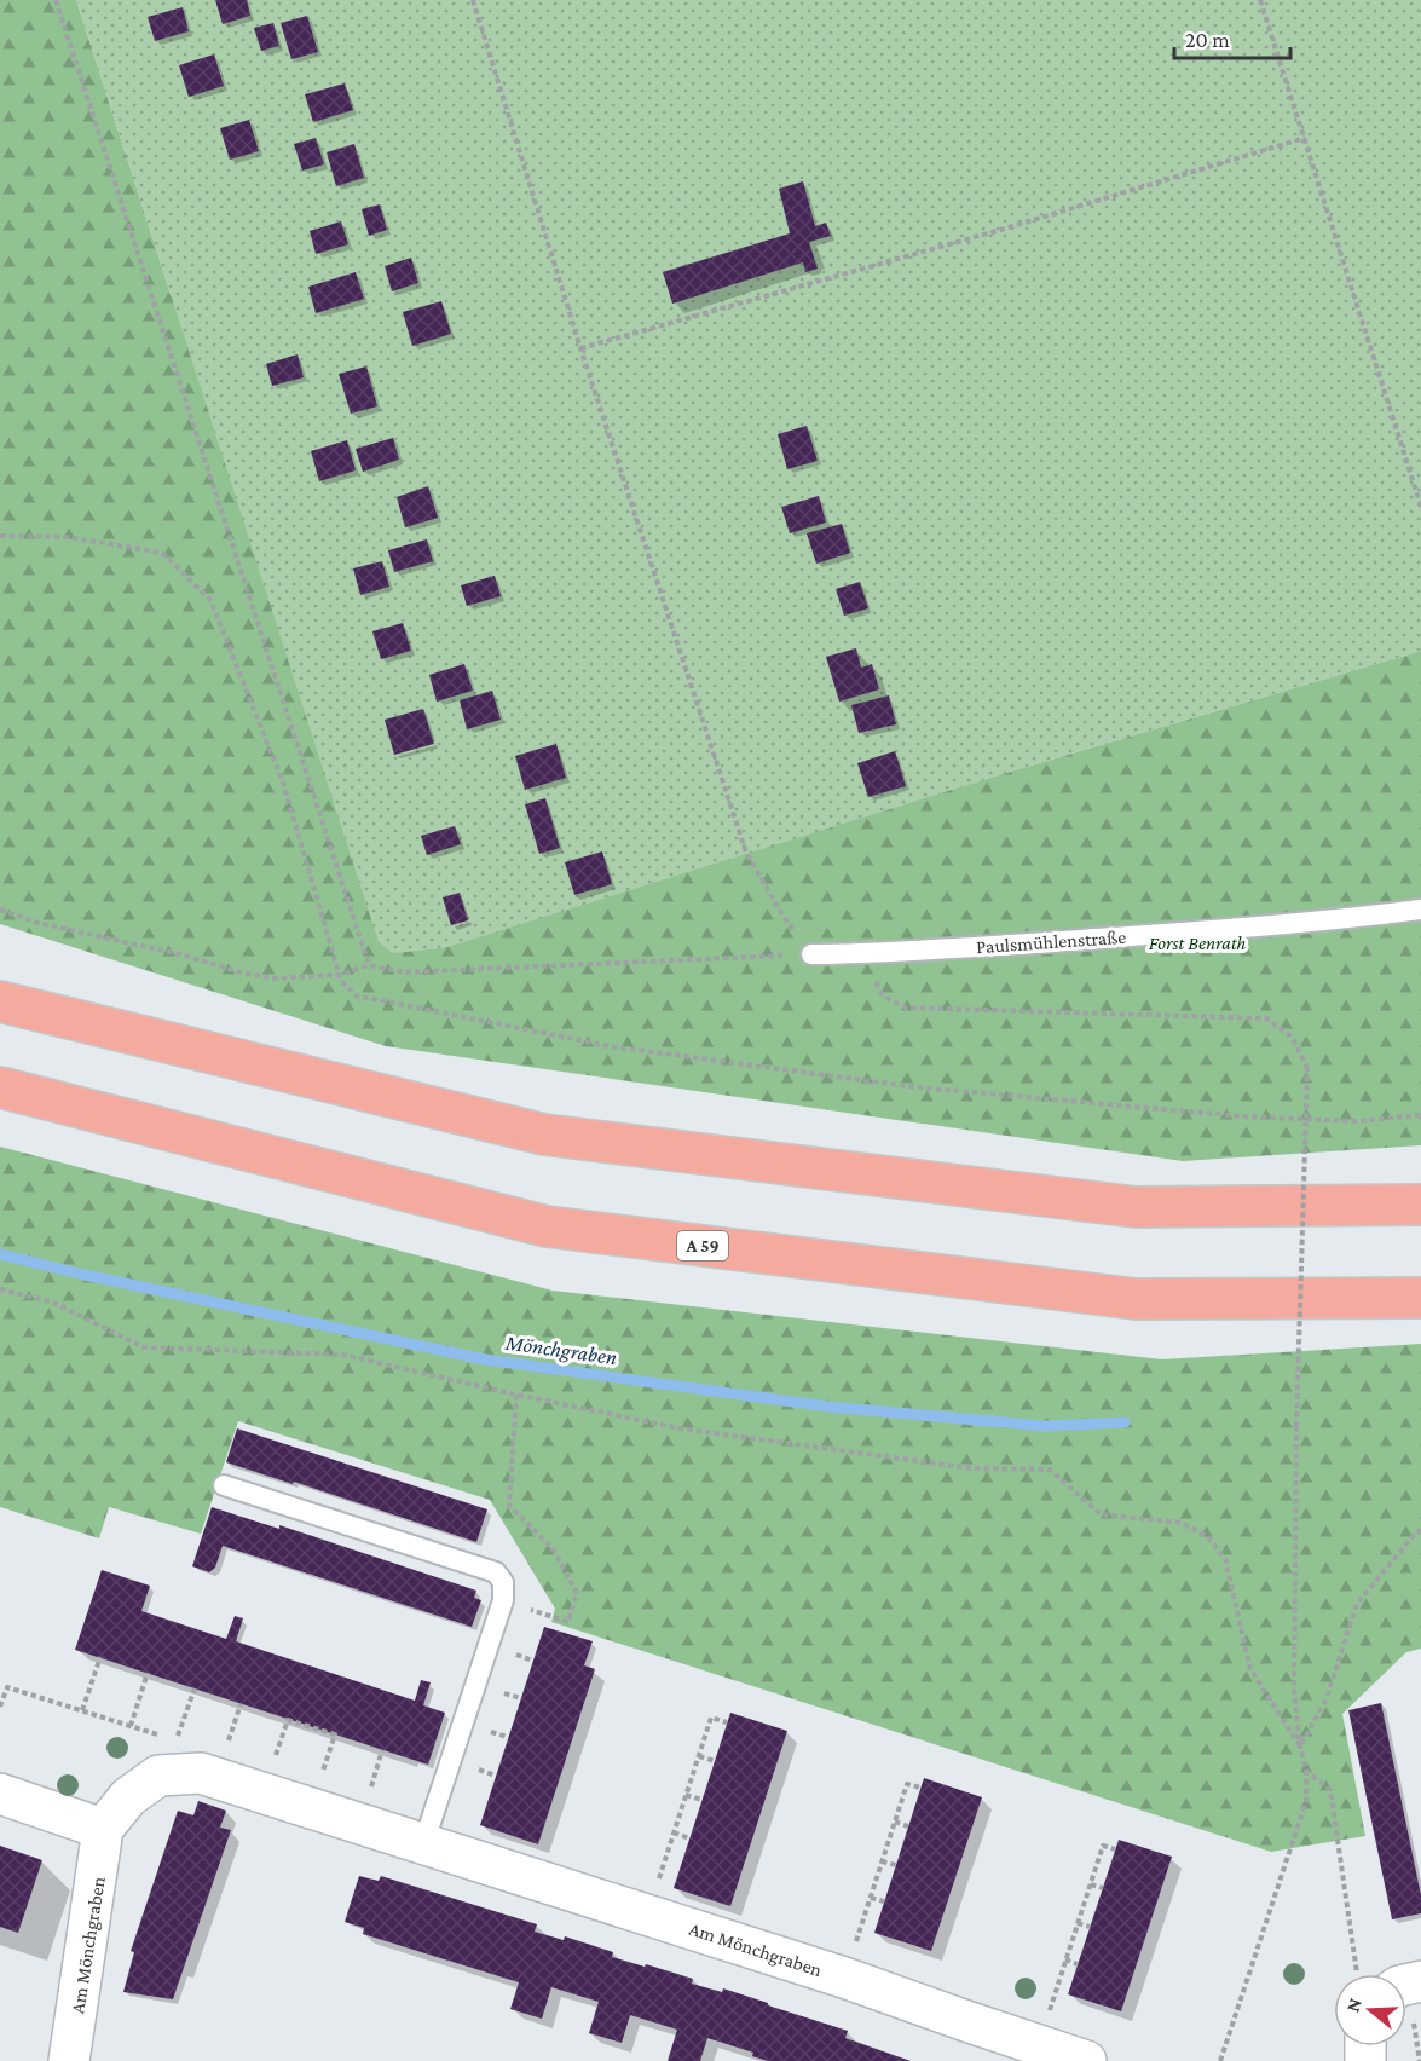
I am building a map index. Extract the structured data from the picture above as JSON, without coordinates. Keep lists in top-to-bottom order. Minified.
{"streets":{"highway":["A 59"],"street":["Am Mönchgraben"],"lane":["Paulsmühlenstraße"]},"water":["Mönchgraben"],"parks":["Forst Benrath"],"scale_bar":"20 m","north":"left"}
